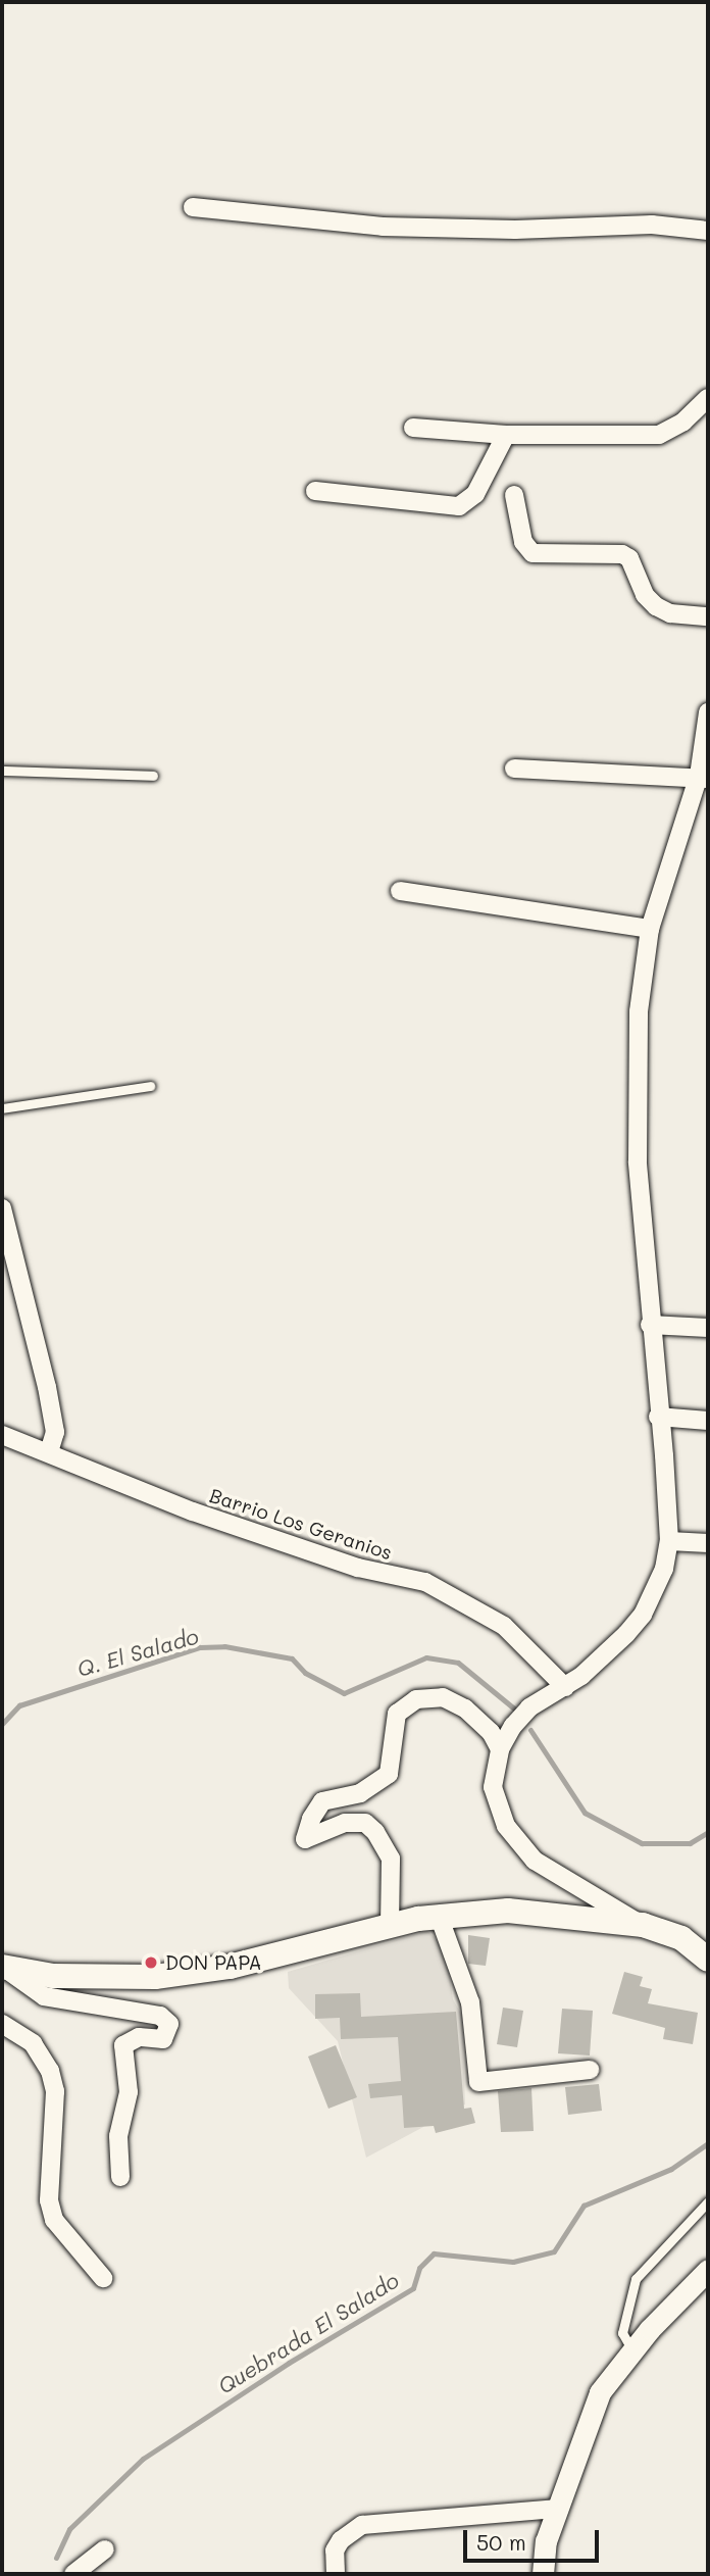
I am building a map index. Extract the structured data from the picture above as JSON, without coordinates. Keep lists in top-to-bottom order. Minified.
{"streets":{"street":["Barrio Los Geranios"]},"water":["Q. El Salado","Quebrada El Salado"],"places":["DON PAPA"],"scale_bar":"50 m"}
